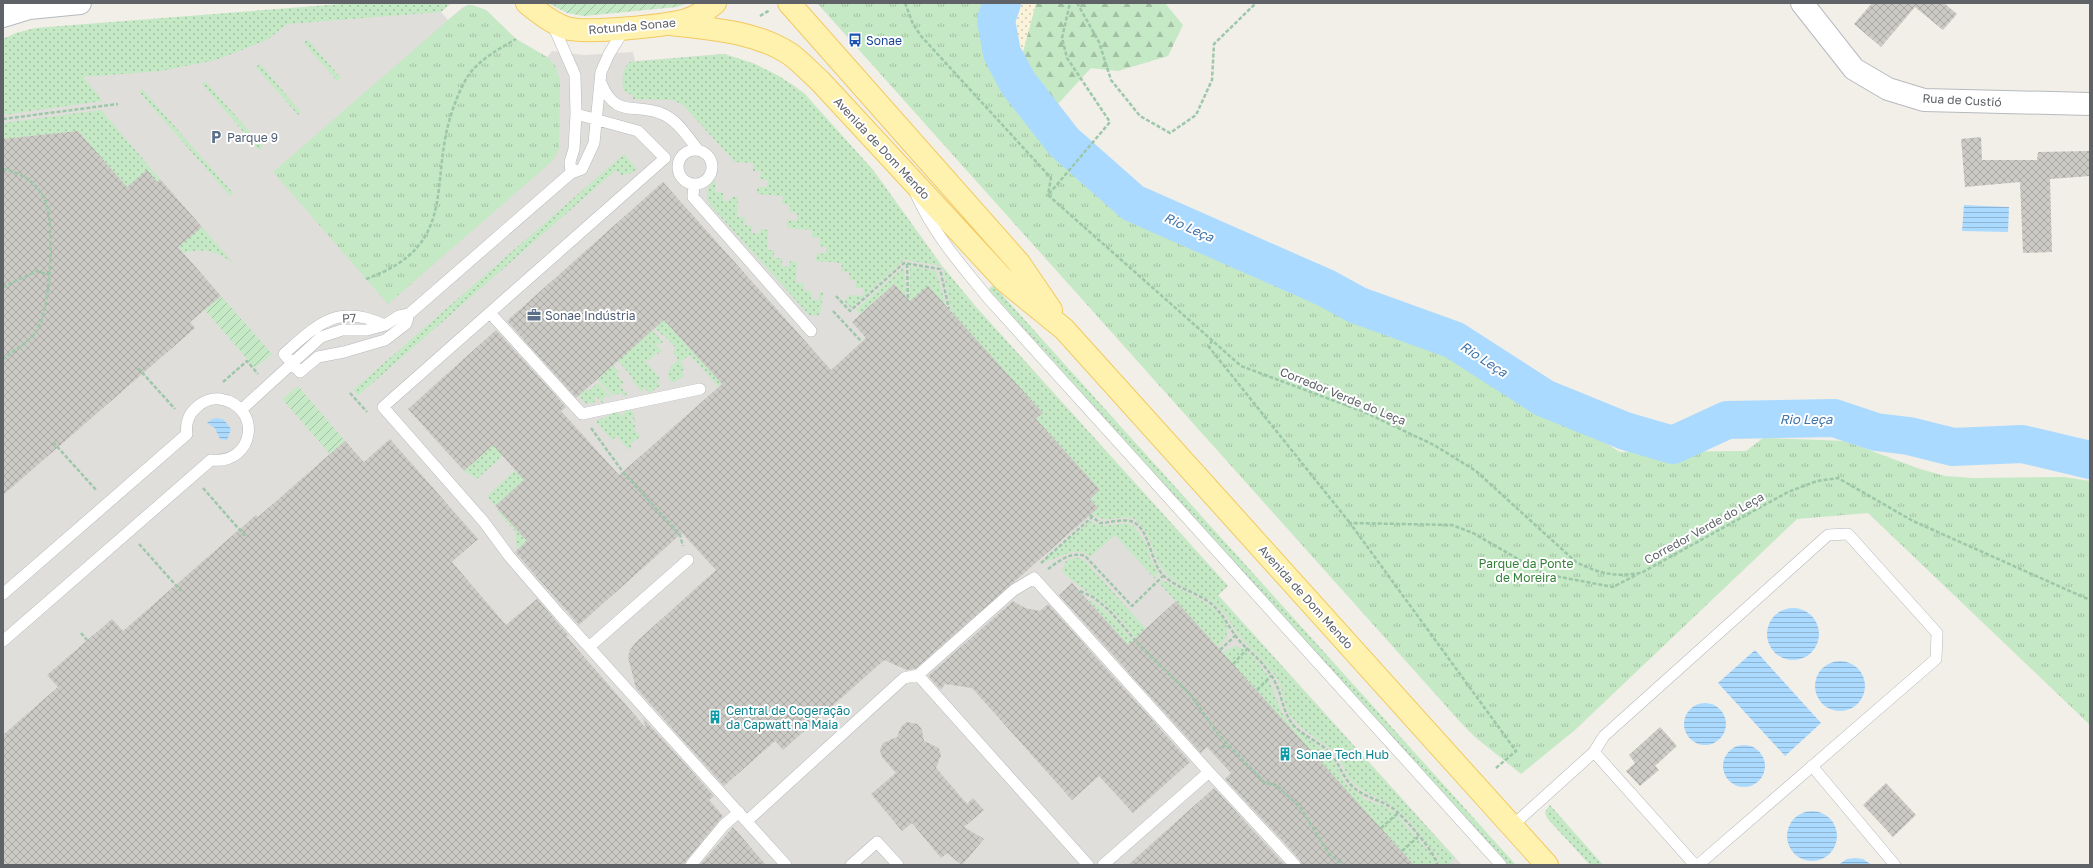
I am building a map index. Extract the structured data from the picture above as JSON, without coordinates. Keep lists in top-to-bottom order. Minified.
{"streets":{"main road":["Rotunda Sonae","Rua de Custió","Avenida de Dom Mendo"],"lane":["P7"],"path":["Corredor Verde do Leça"]},"crossings":[["Rotunda Sonae","Avenida de Dom Mendo"]],"water":["Rio Leça"],"parks":["Parque da Ponte de Moreira"],"places":{"bus stop":["Sonae"],"parking":["Parque 9"],"office":["Sonae Indústria"],"building":["Central de Cogeração da Capwatt na Maia","Sonae Tech Hub"]}}
